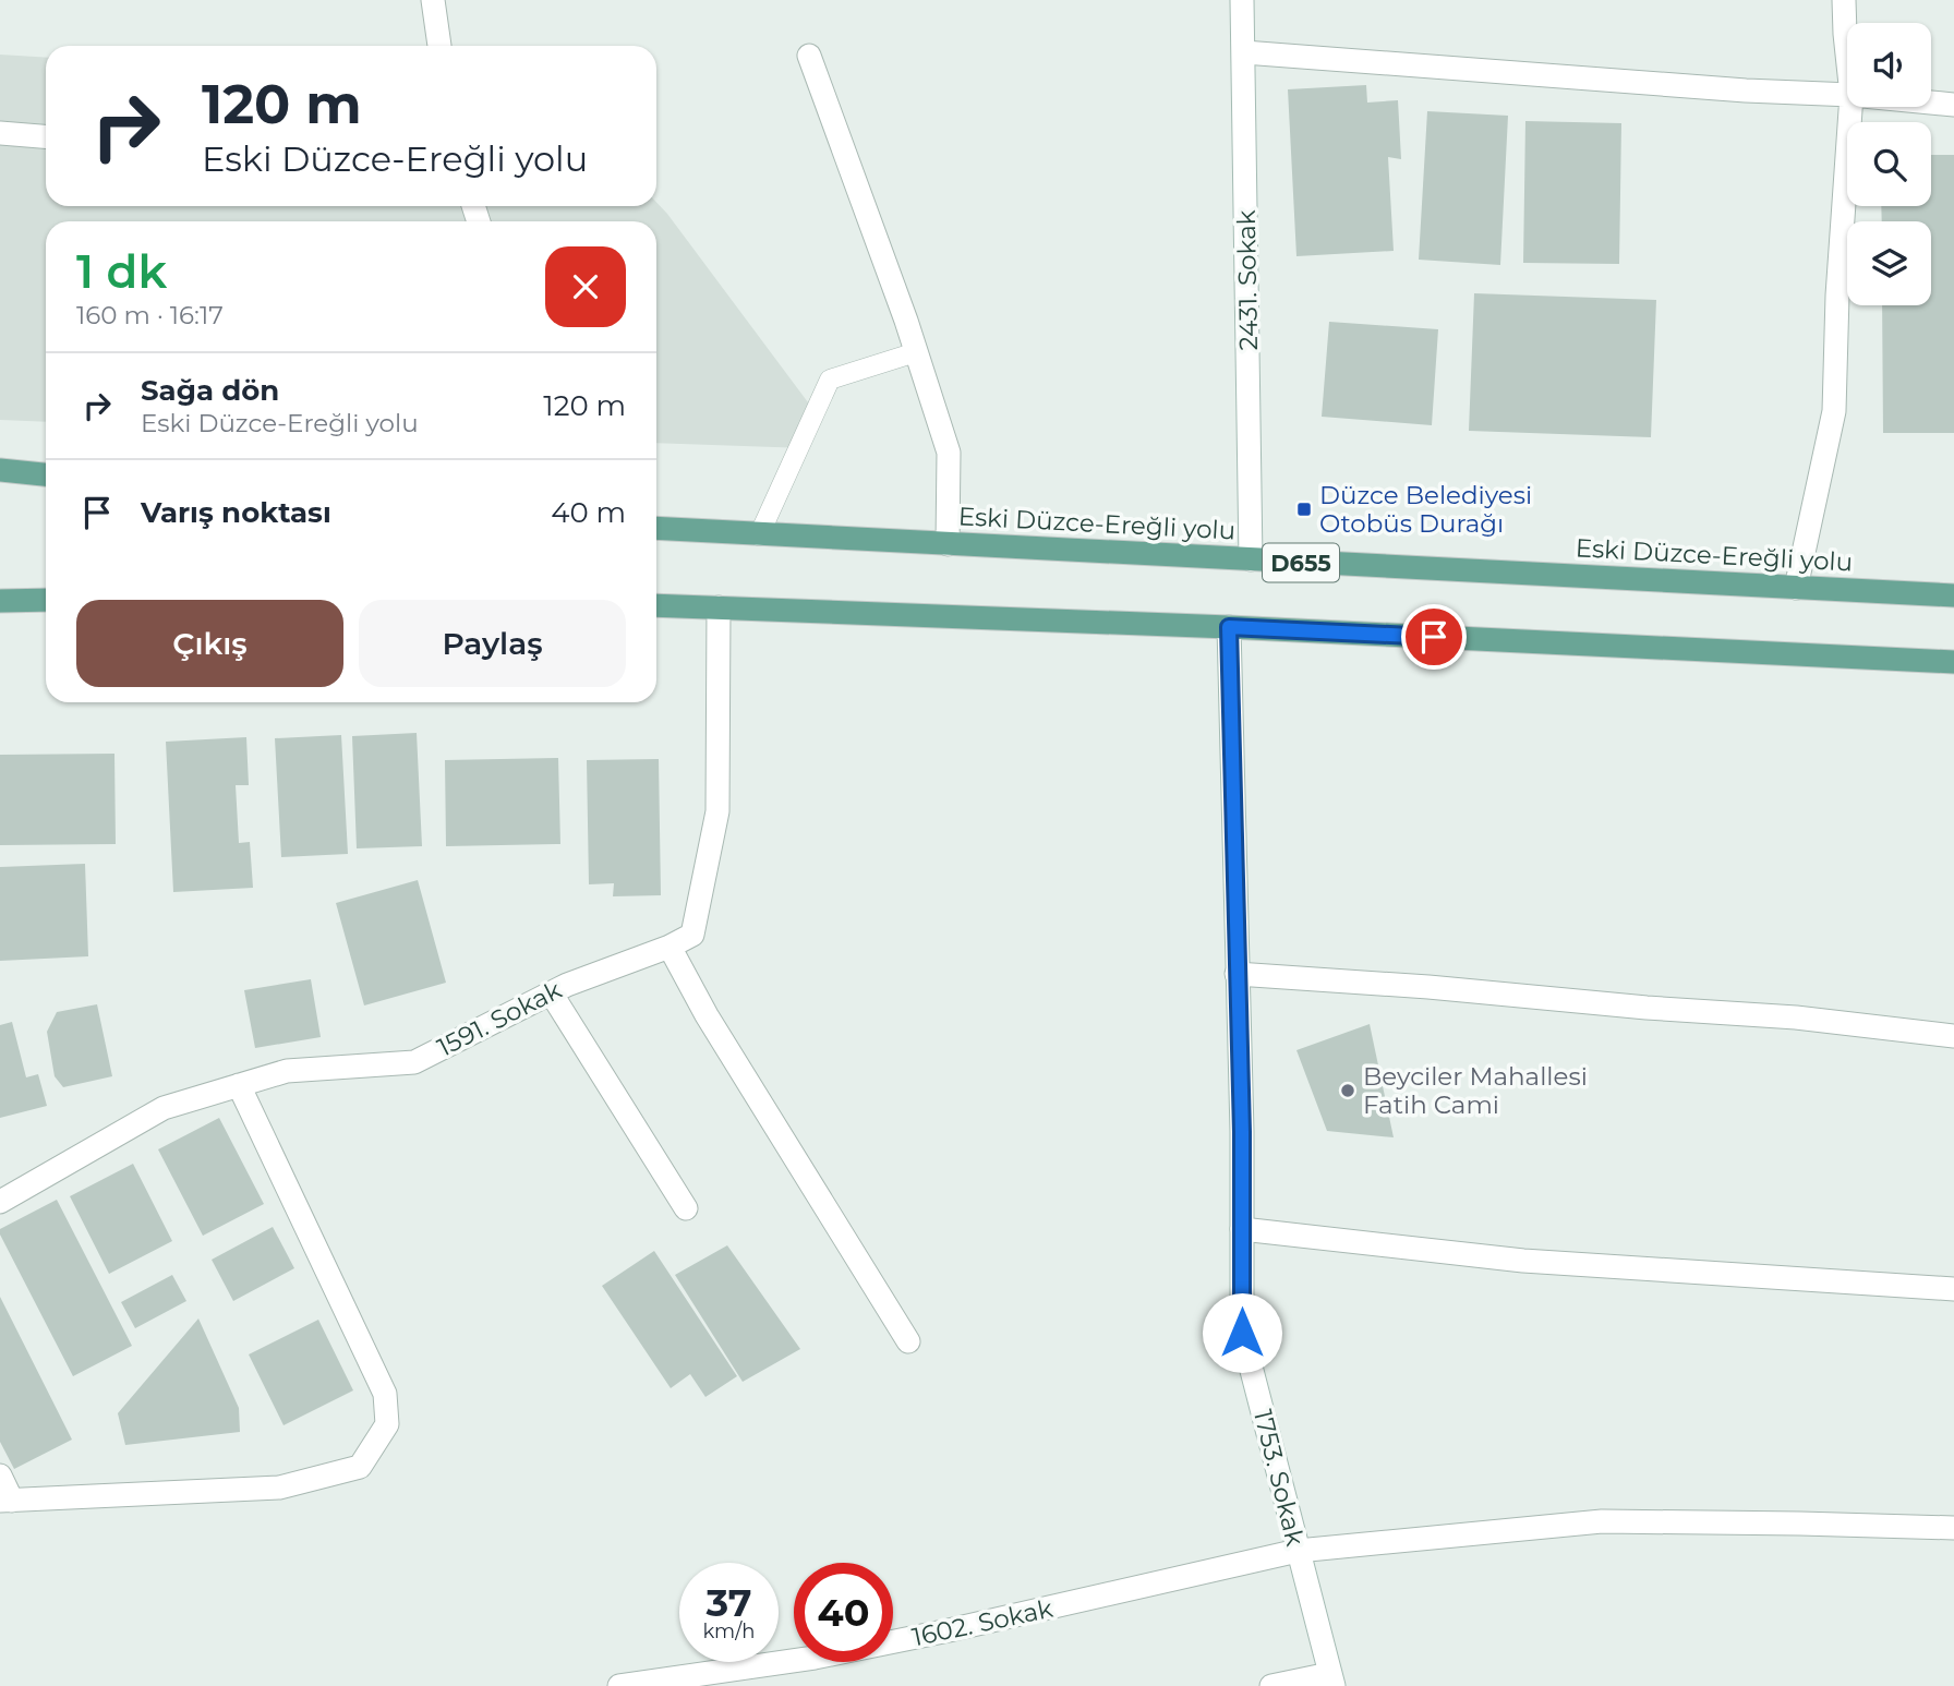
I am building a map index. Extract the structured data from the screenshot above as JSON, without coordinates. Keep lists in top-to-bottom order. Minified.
{"streets":{"main road":["Eski Düzce-Ereğli yolu","D655"],"street":["2431. Sokak","1591. Sokak","1753. Sokak","1602. Sokak"]},"crossings":[["2431. Sokak","Eski Düzce-Ereğli yolu"],["1753. Sokak","1602. Sokak"]],"places":{"transit":["Düzce Belediyesi Otobüs Durağı"],"other":["Beyciler Mahallesi Fatih Cami"]},"page":{"turn":["120 m","Eski Düzce-Ereğli yolu"],"heading":["1 dk","160 m · 16:17"],"list":[{"name":"Sağa dön","note":"Eski Düzce-Ereğli yolu","value":"120 m"},{"name":"Varış noktası","value":"40 m"}],"buttons":["Çıkış","Paylaş"],"speed":"37 km/h","limit":"40"}}
